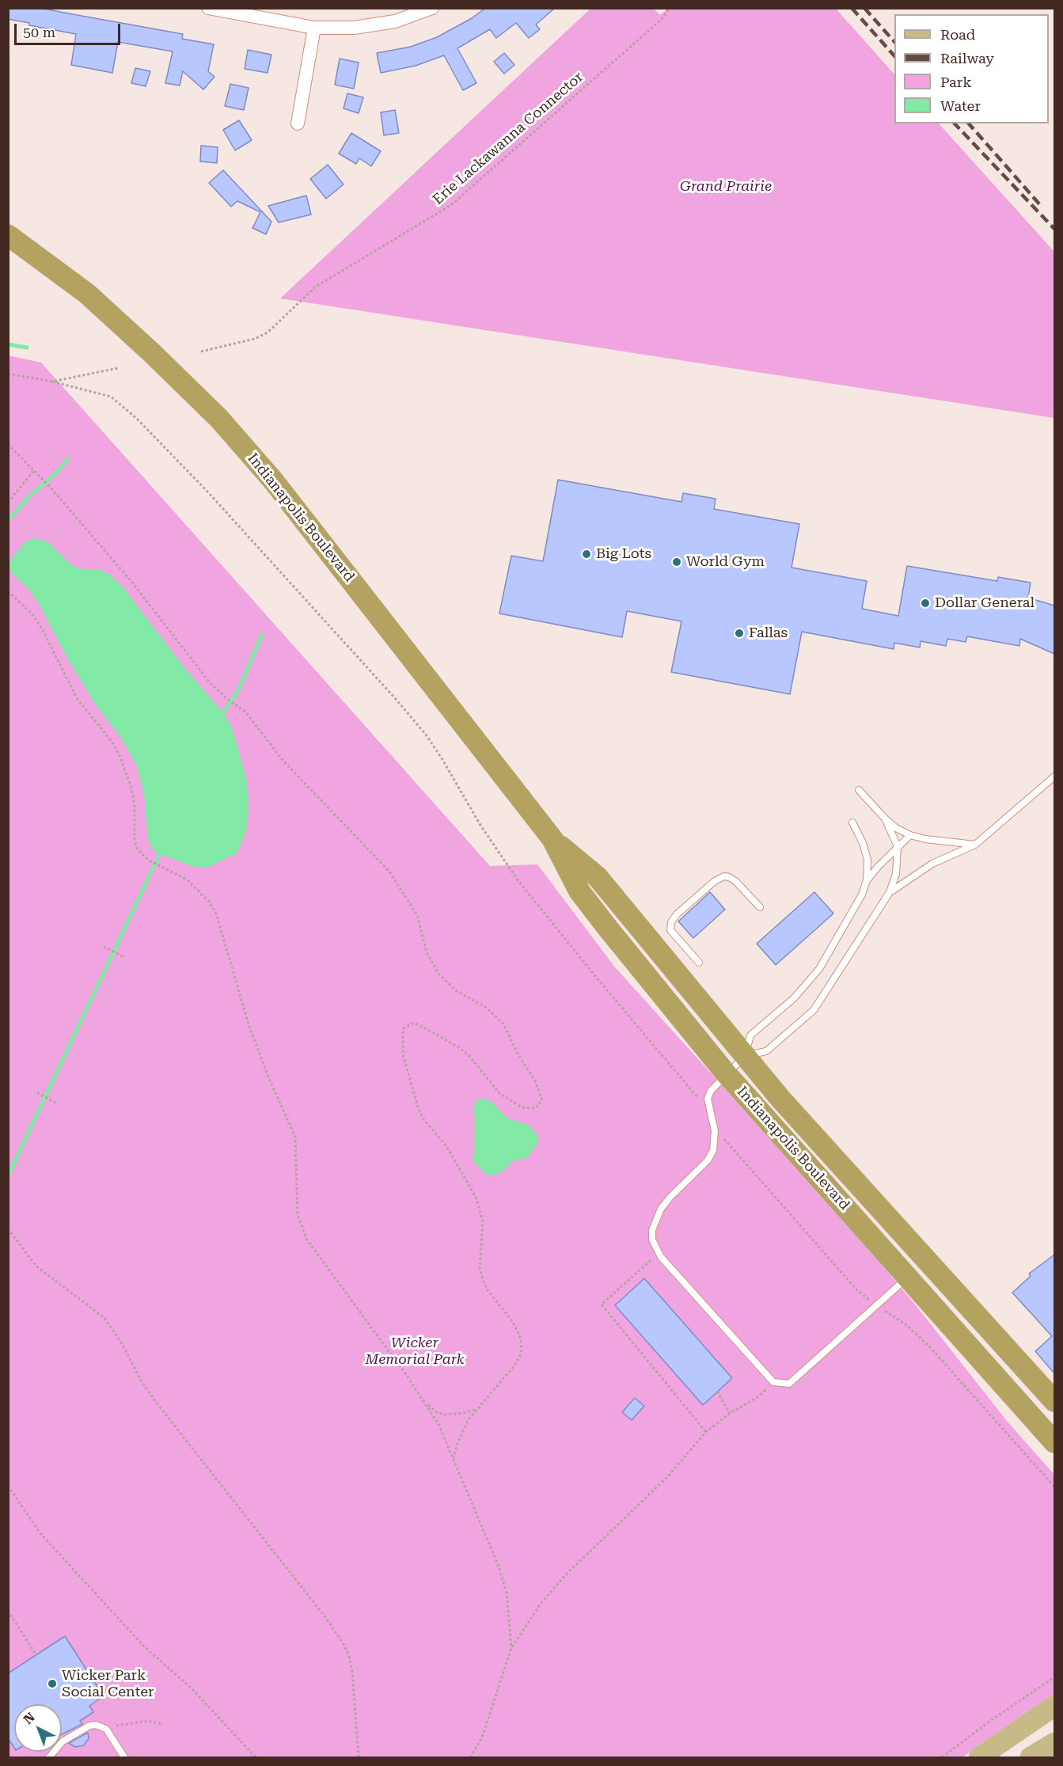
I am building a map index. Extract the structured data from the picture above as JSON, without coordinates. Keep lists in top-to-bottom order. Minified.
{"streets":{"highway":["Indianapolis Boulevard"],"path":["Erie Lackawanna Connector"]},"parks":["Grand Prairie","Wicker Memorial Park"],"places":["Big Lots","World Gym","Dollar General","Fallas","Wicker Park Social Center"],"legend":["Road","Railway","Park","Water"],"scale_bar":"50 m","north":"top left"}
